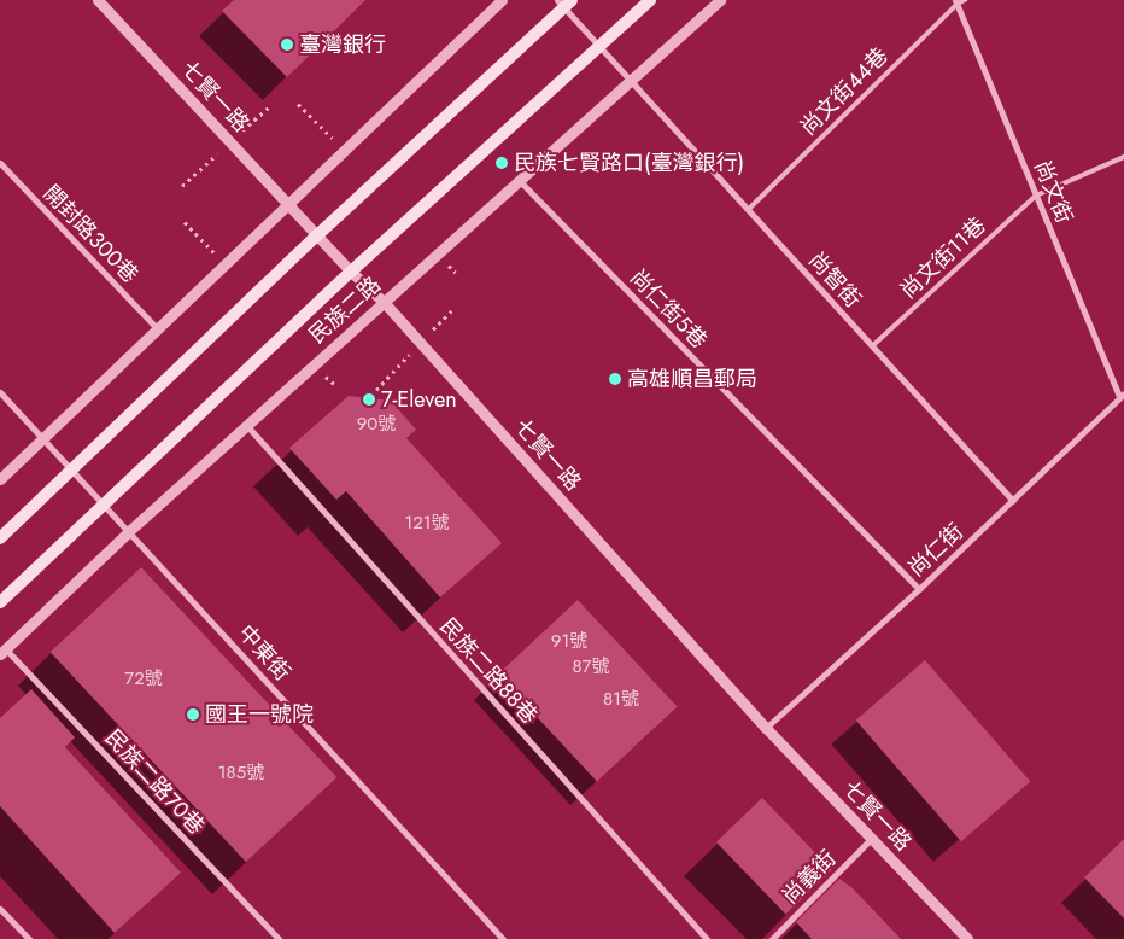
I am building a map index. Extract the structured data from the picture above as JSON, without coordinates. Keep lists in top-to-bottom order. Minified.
{"streets":{"main road":["民族二路"],"street":["七賢一路","尚文街","開封路300巷","尚智街","尚仁街5巷","尚仁街","中東街","民族二路88巷","民族二路70巷","尚義街"],"lane":["尚文街44巷","尚文街11巷"]},"crossings":[["尚文街44巷","尚文街"],["尚文街44巷","尚智街"],["七賢一路","民族二路"],["七賢一路","尚仁街"],["七賢一路","尚義街"],["尚文街","尚文街11巷"],["尚文街","尚仁街"],["尚文街11巷","尚智街"],["尚智街","民族二路"],["尚智街","尚仁街"],["尚仁街5巷","民族二路"],["尚仁街5巷","尚仁街"],["民族二路","中東街"],["民族二路","民族二路88巷"],["民族二路","民族二路70巷"]],"places":["臺灣銀行","民族七賢路口(臺灣銀行)","高雄順昌郵局","7-Eleven","國王一號院"],"house_numbers":["90號","121號","91號","87號","72號","81號","185號"]}
